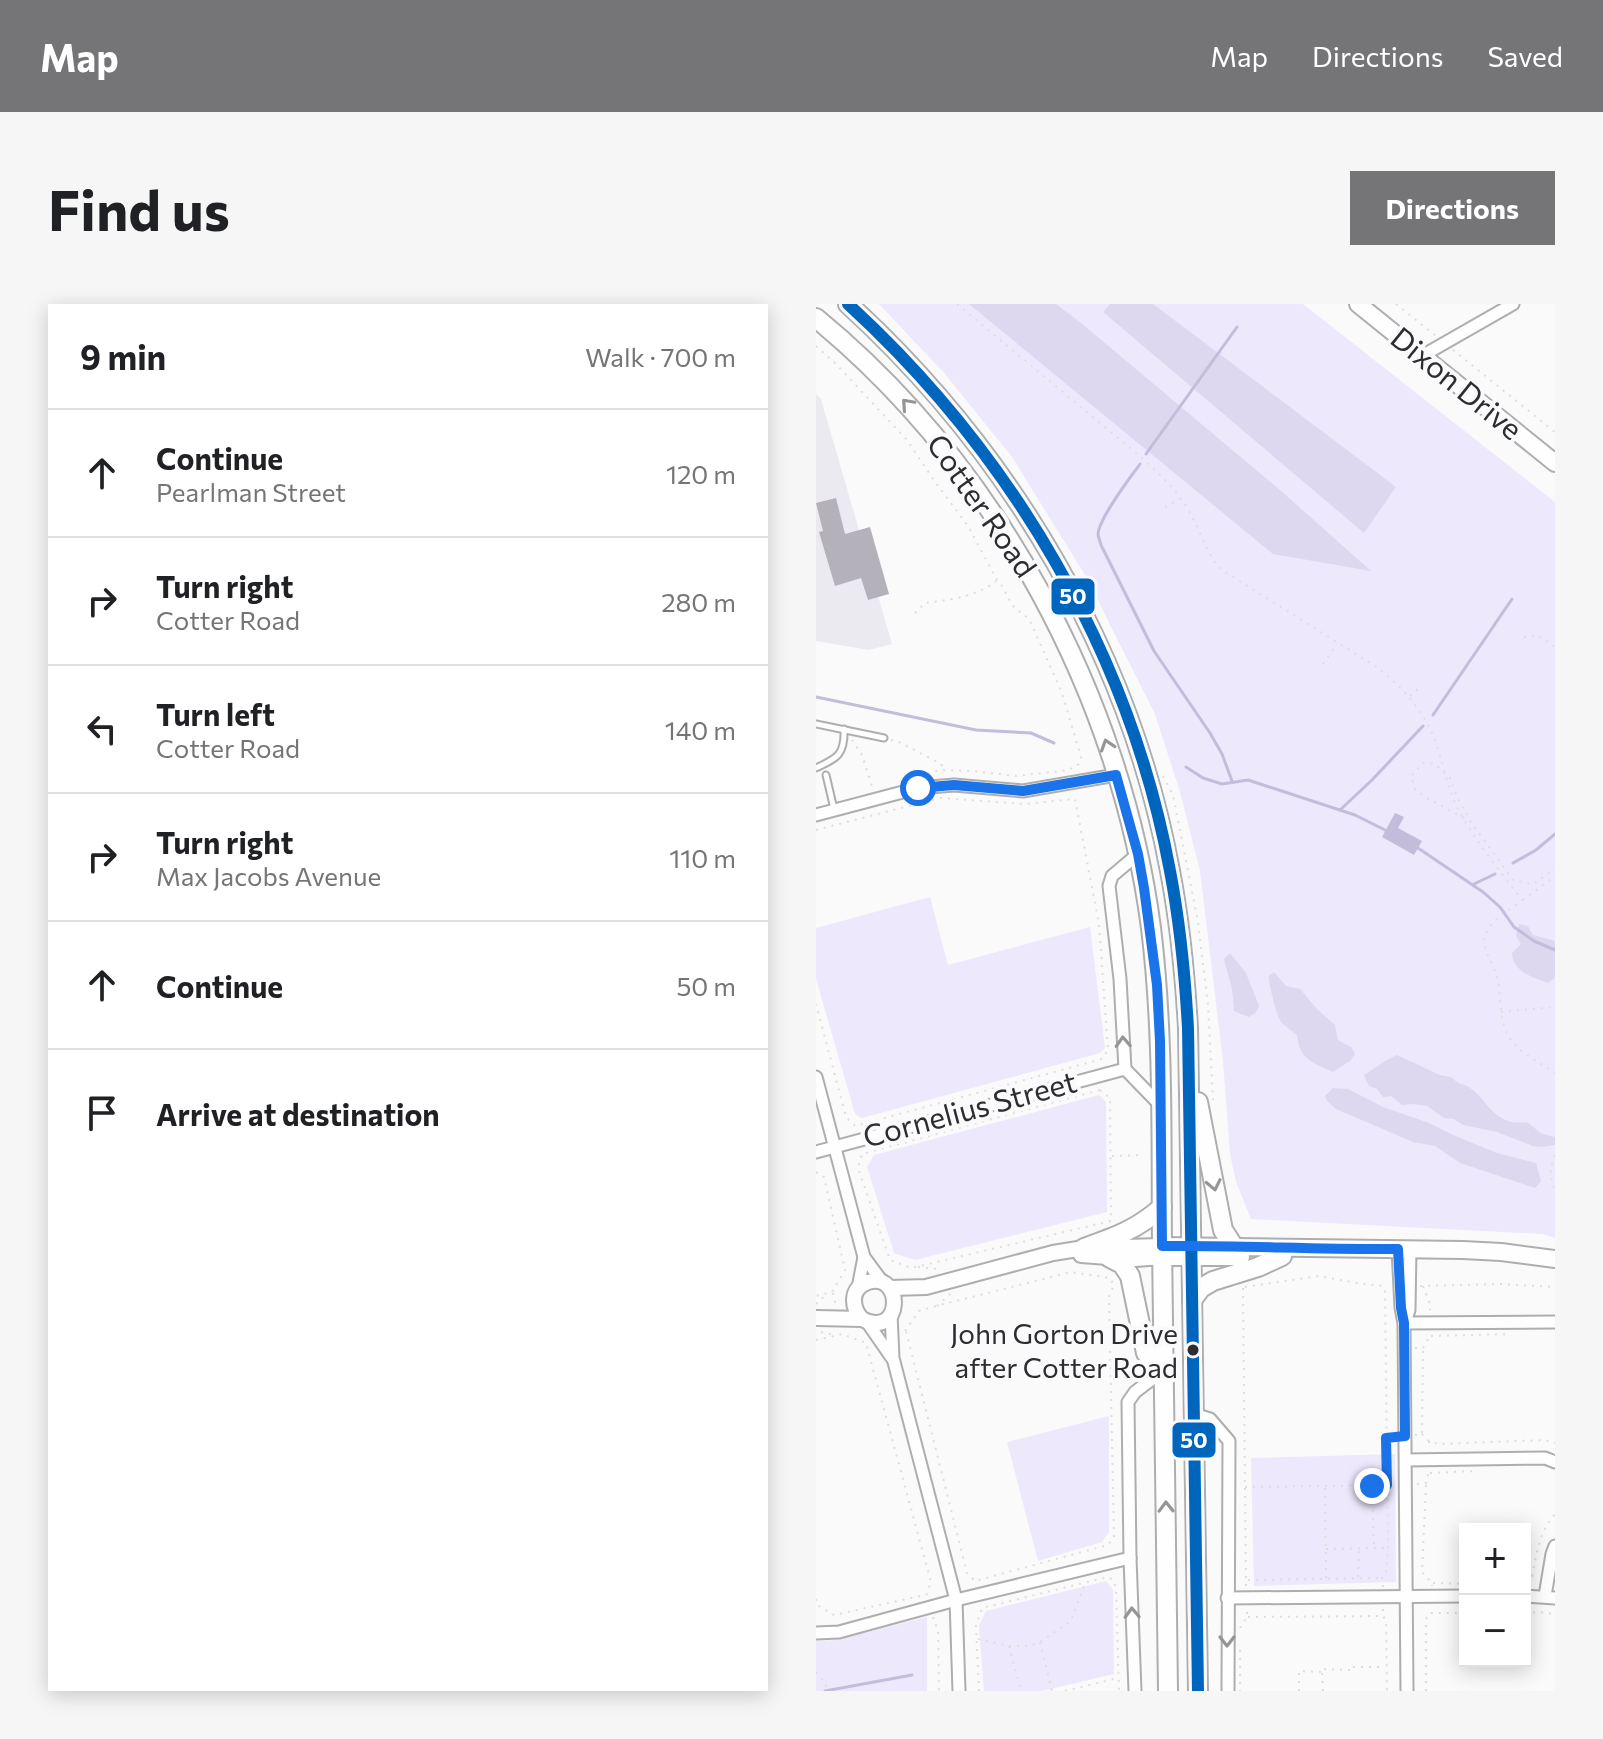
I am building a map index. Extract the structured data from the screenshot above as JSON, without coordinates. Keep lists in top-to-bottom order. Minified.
{"streets":{"main road":["Dixon Drive","Cotter Road"],"street":["Cornelius Street"]},"places":["John Gorton Drive after Cotter Road"],"lines":["transit line 50"],"page":{"header":"Map","nav":["Map","Directions","Saved"],"buttons":"Directions","title":"Find us","heading":["9 min","Walk · 700 m"],"list":[["Continue","Pearlman Street","120 m"],["Turn right","Cotter Road","280 m"],["Turn left","Cotter Road","140 m"],["Turn right","Max Jacobs Avenue","110 m"],["Continue","50 m"],"Arrive at destination"],"map_buttons":["+","−"]}}
